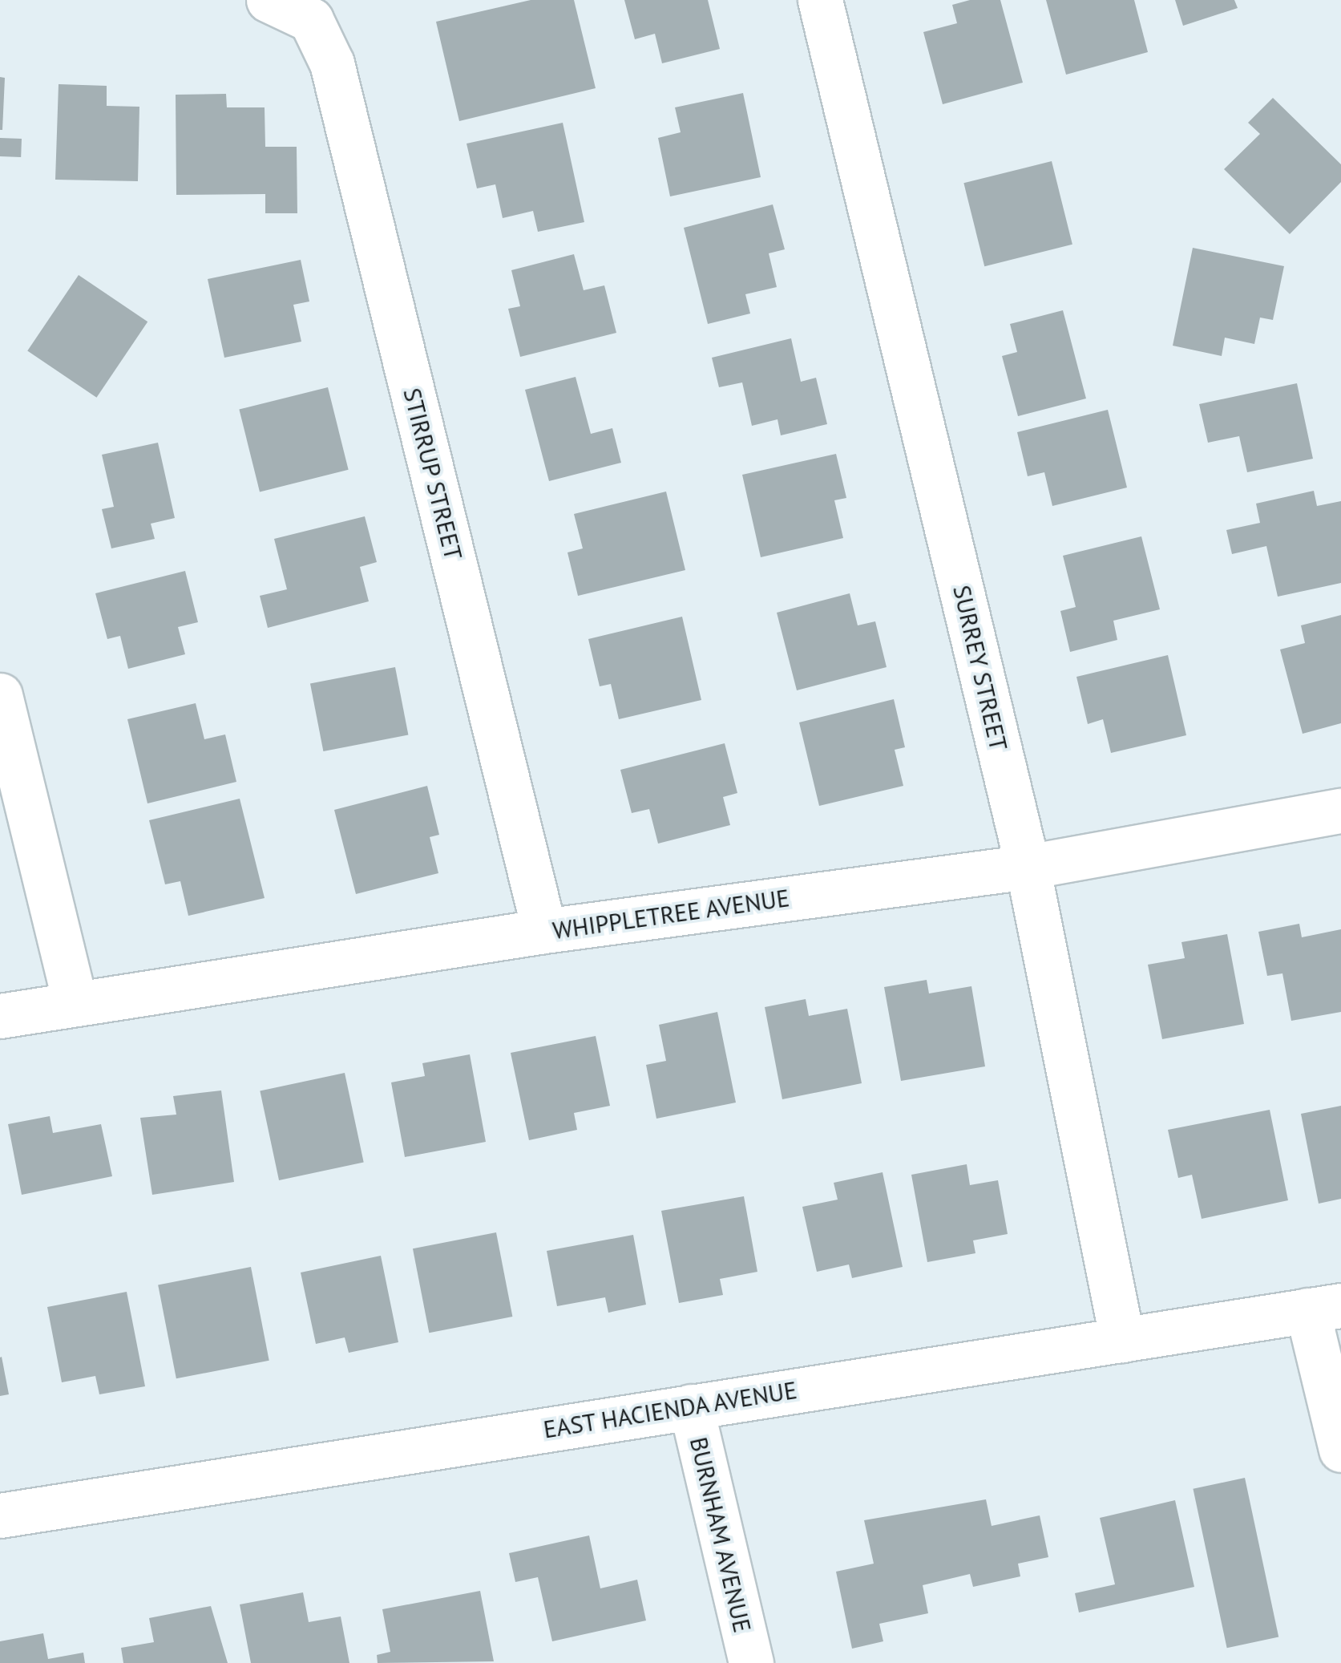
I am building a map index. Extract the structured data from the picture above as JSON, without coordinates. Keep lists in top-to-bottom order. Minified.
{"streets":{"street":["STIRRUP STREET","SURREY STREET","WHIPPLETREE AVENUE","EAST HACIENDA AVENUE","BURNHAM AVENUE"]},"crossings":[["STIRRUP STREET","WHIPPLETREE AVENUE"],["SURREY STREET","WHIPPLETREE AVENUE"],["SURREY STREET","EAST HACIENDA AVENUE"],["EAST HACIENDA AVENUE","BURNHAM AVENUE"]]}
